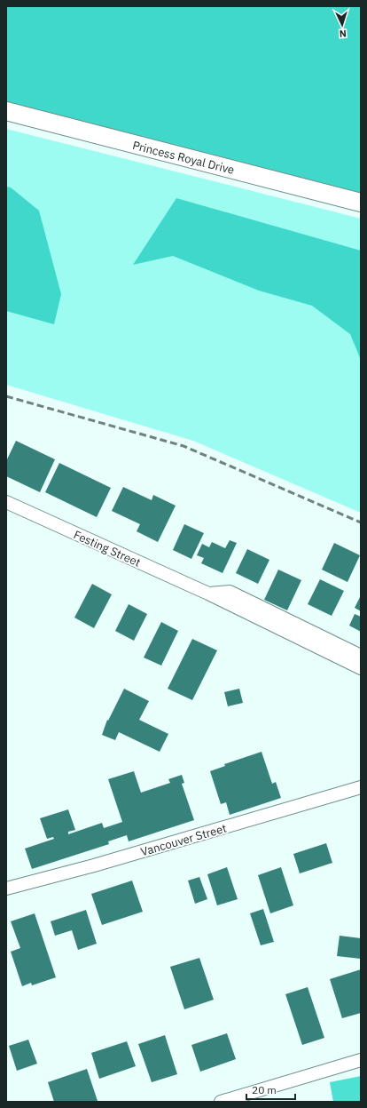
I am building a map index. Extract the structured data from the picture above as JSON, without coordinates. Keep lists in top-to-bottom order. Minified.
{"streets":{"main road":["Princess Royal Drive"],"street":["Festing Street","Vancouver Street"]},"scale_bar":"20 m","north":"bottom"}
